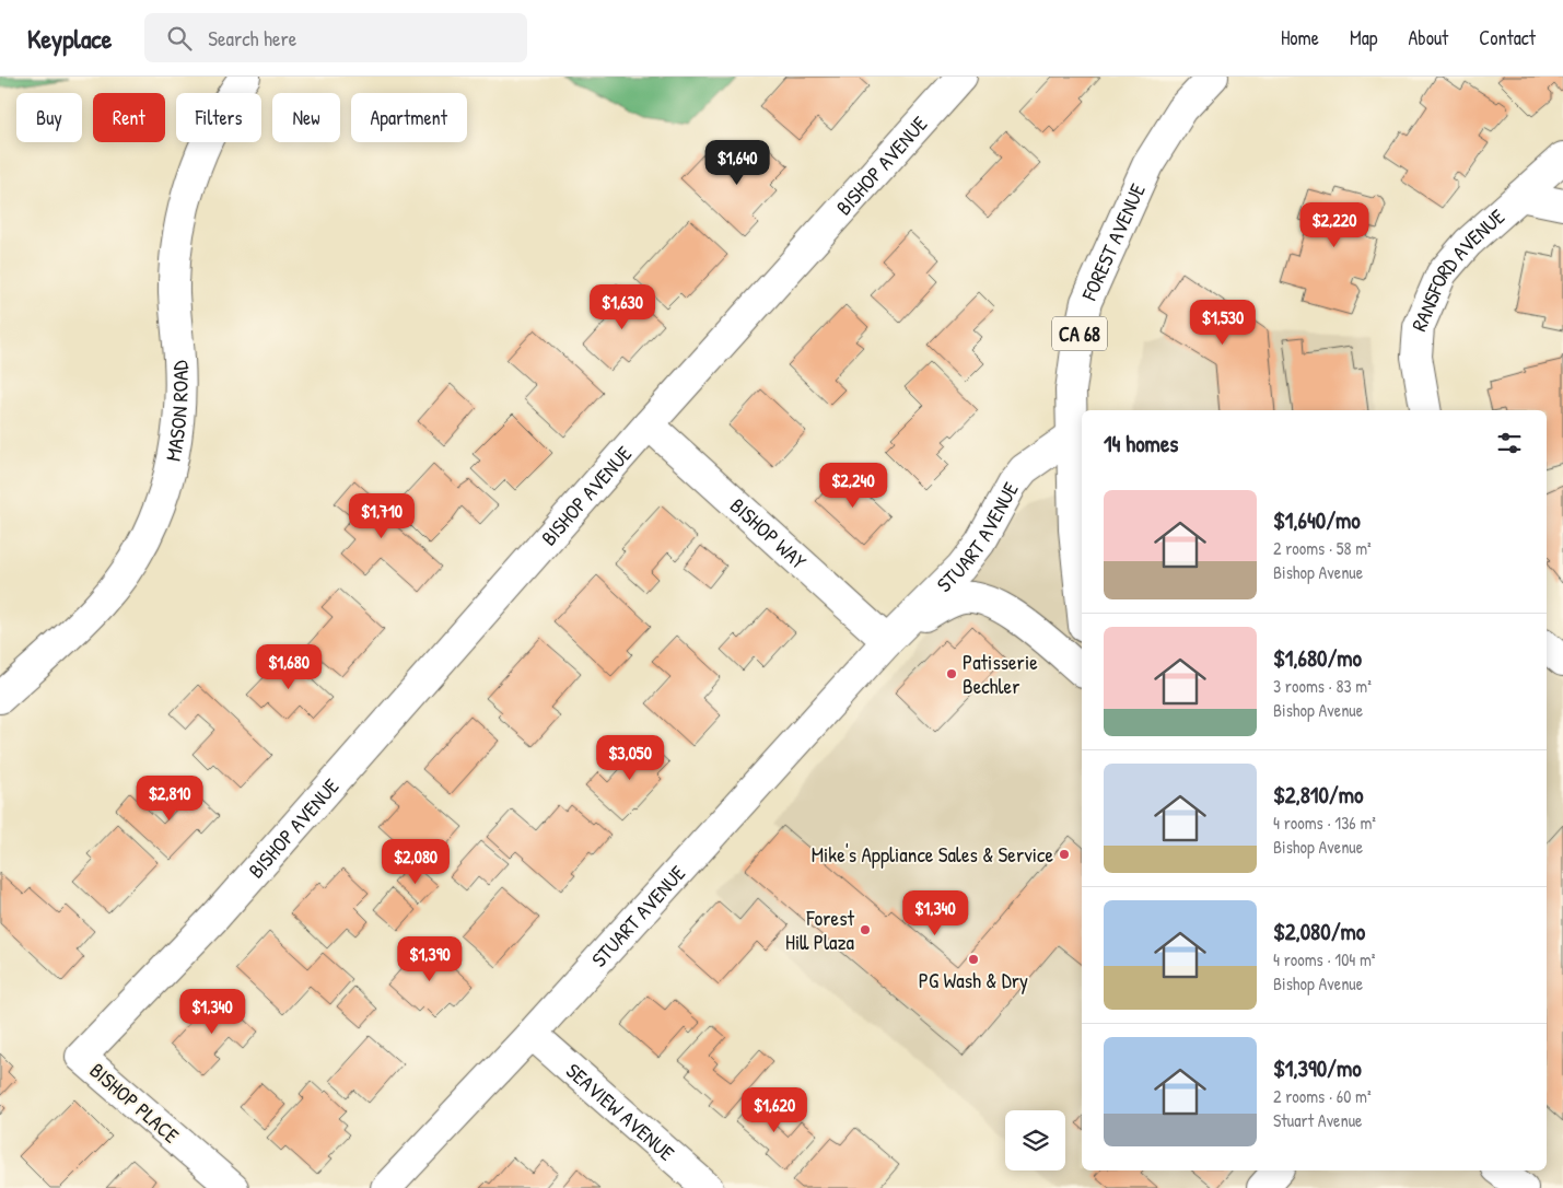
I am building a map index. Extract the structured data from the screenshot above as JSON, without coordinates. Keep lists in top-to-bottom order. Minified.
{"streets":{"street":["BISHOP AVENUE","FOREST AVENUE","RANSFORD AVENUE","CA 68","MASON ROAD","BISHOP WAY","STUART AVENUE","BISHOP PLACE","SEAVIEW AVENUE"]},"crossings":[["BISHOP AVENUE","BISHOP WAY"],["BISHOP AVENUE","BISHOP PLACE"],["FOREST AVENUE","STUART AVENUE"],["BISHOP WAY","STUART AVENUE"],["STUART AVENUE","SEAVIEW AVENUE"]],"places":["Patisserie Bechler","Mike's Appliance Sales & Service","Forest Hill Plaza","PG Wash & Dry"],"page":{"header":"Keyplace","search":"Search here","nav":["Home","Map","About","Contact"],"chip":["Buy","Rent","Filters","New","Apartment"],"price":["$1,640","$2,220","$1,630","$1,530","$2,240","$1,710","$1,680","$3,050","$2,810","$2,080","$1,340","$1,390","$1,340","$1,620"],"heading":"14 homes","list":[{"name":"$1,640/mo","note":"2 rooms · 58 m² · Bishop Avenue"},{"name":"$1,680/mo","note":"3 rooms · 83 m² · Bishop Avenue"},{"name":"$2,810/mo","note":"4 rooms · 136 m² · Bishop Avenue"},{"name":"$2,080/mo","note":"4 rooms · 104 m² · Bishop Avenue"},{"name":"$1,390/mo","note":"2 rooms · 60 m² · Stuart Avenue"}]}}
